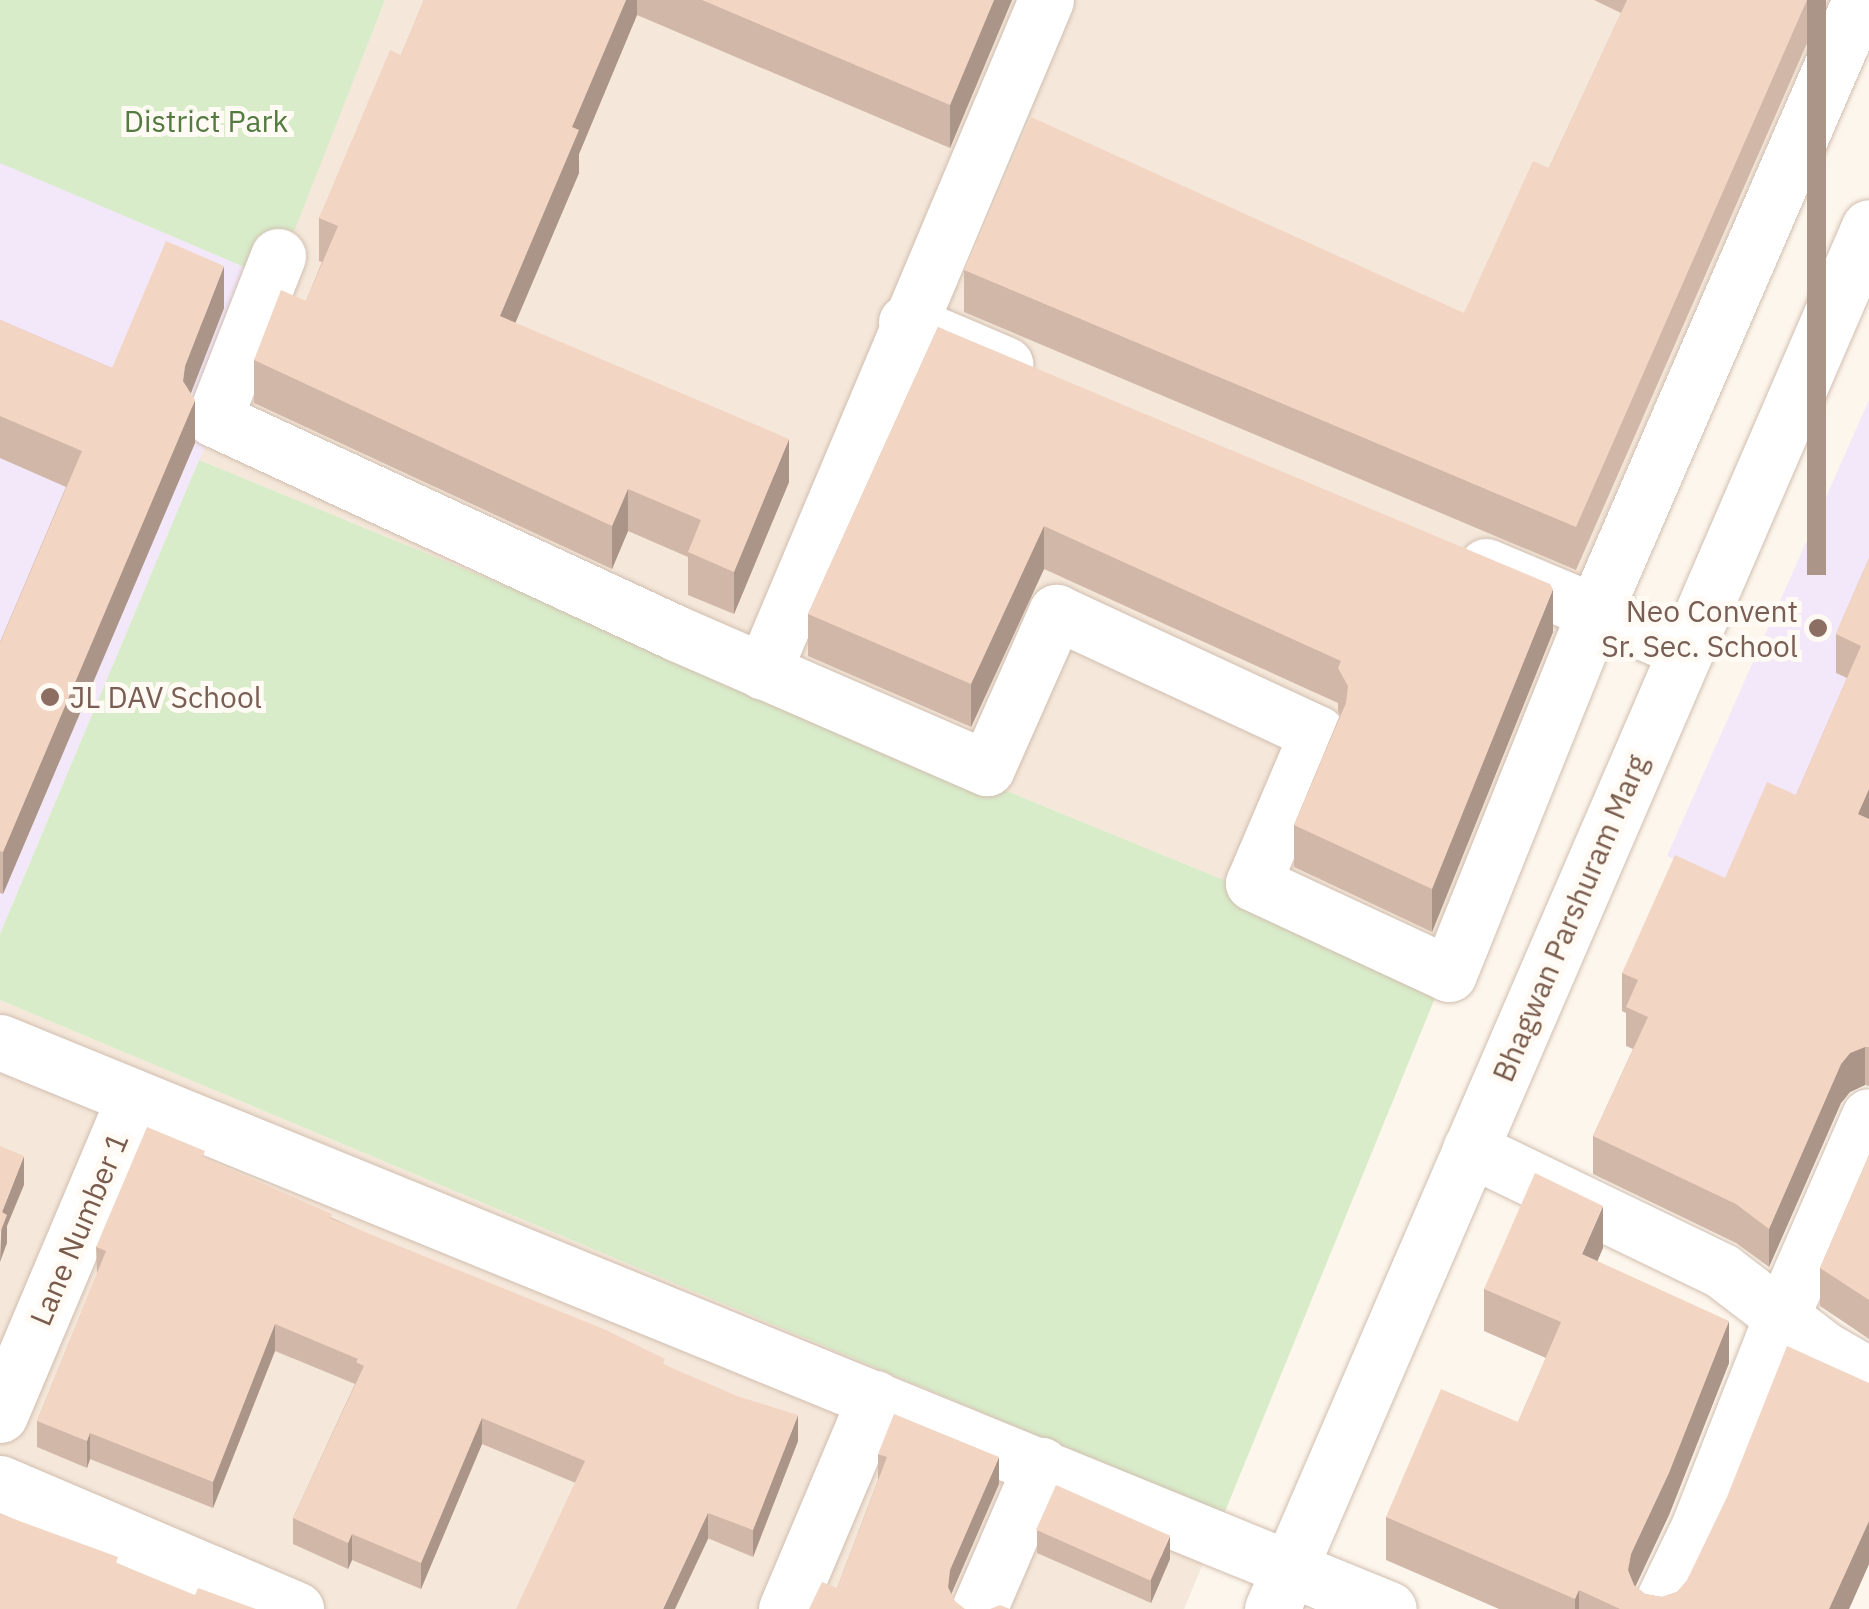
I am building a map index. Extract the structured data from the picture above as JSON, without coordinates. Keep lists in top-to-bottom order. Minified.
{"streets":{"street":["Bhagwan Parshuram Marg","Lane Number 1"]},"parks":["District Park"],"places":["Neo Convent Sr. Sec. School","JL DAV School"]}
